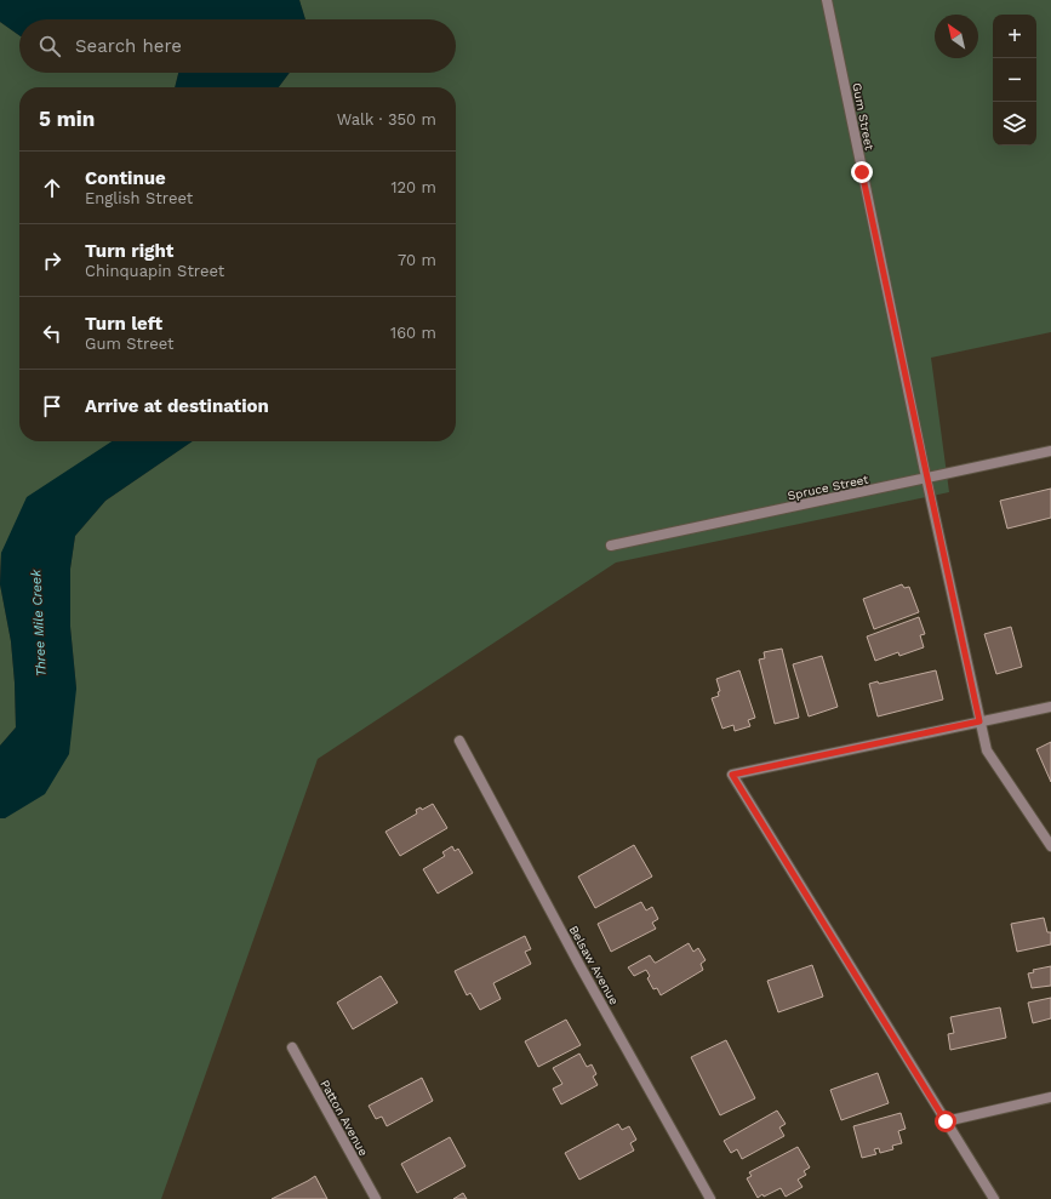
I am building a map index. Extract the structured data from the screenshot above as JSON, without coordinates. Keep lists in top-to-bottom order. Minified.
{"streets":{"street":["Gum Street","Spruce Street","Belsaw Avenue","Patton Avenue"]},"crossings":[["Gum Street","Spruce Street"]],"water":["Three Mile Creek"],"north":"top left","page":{"map_buttons":["+","−"],"search":"Search here","heading":["5 min","Walk · 350 m"],"list":[["Continue","English Street","120 m"],["Turn right","Chinquapin Street","70 m"],["Turn left","Gum Street","160 m"],"Arrive at destination"]}}
